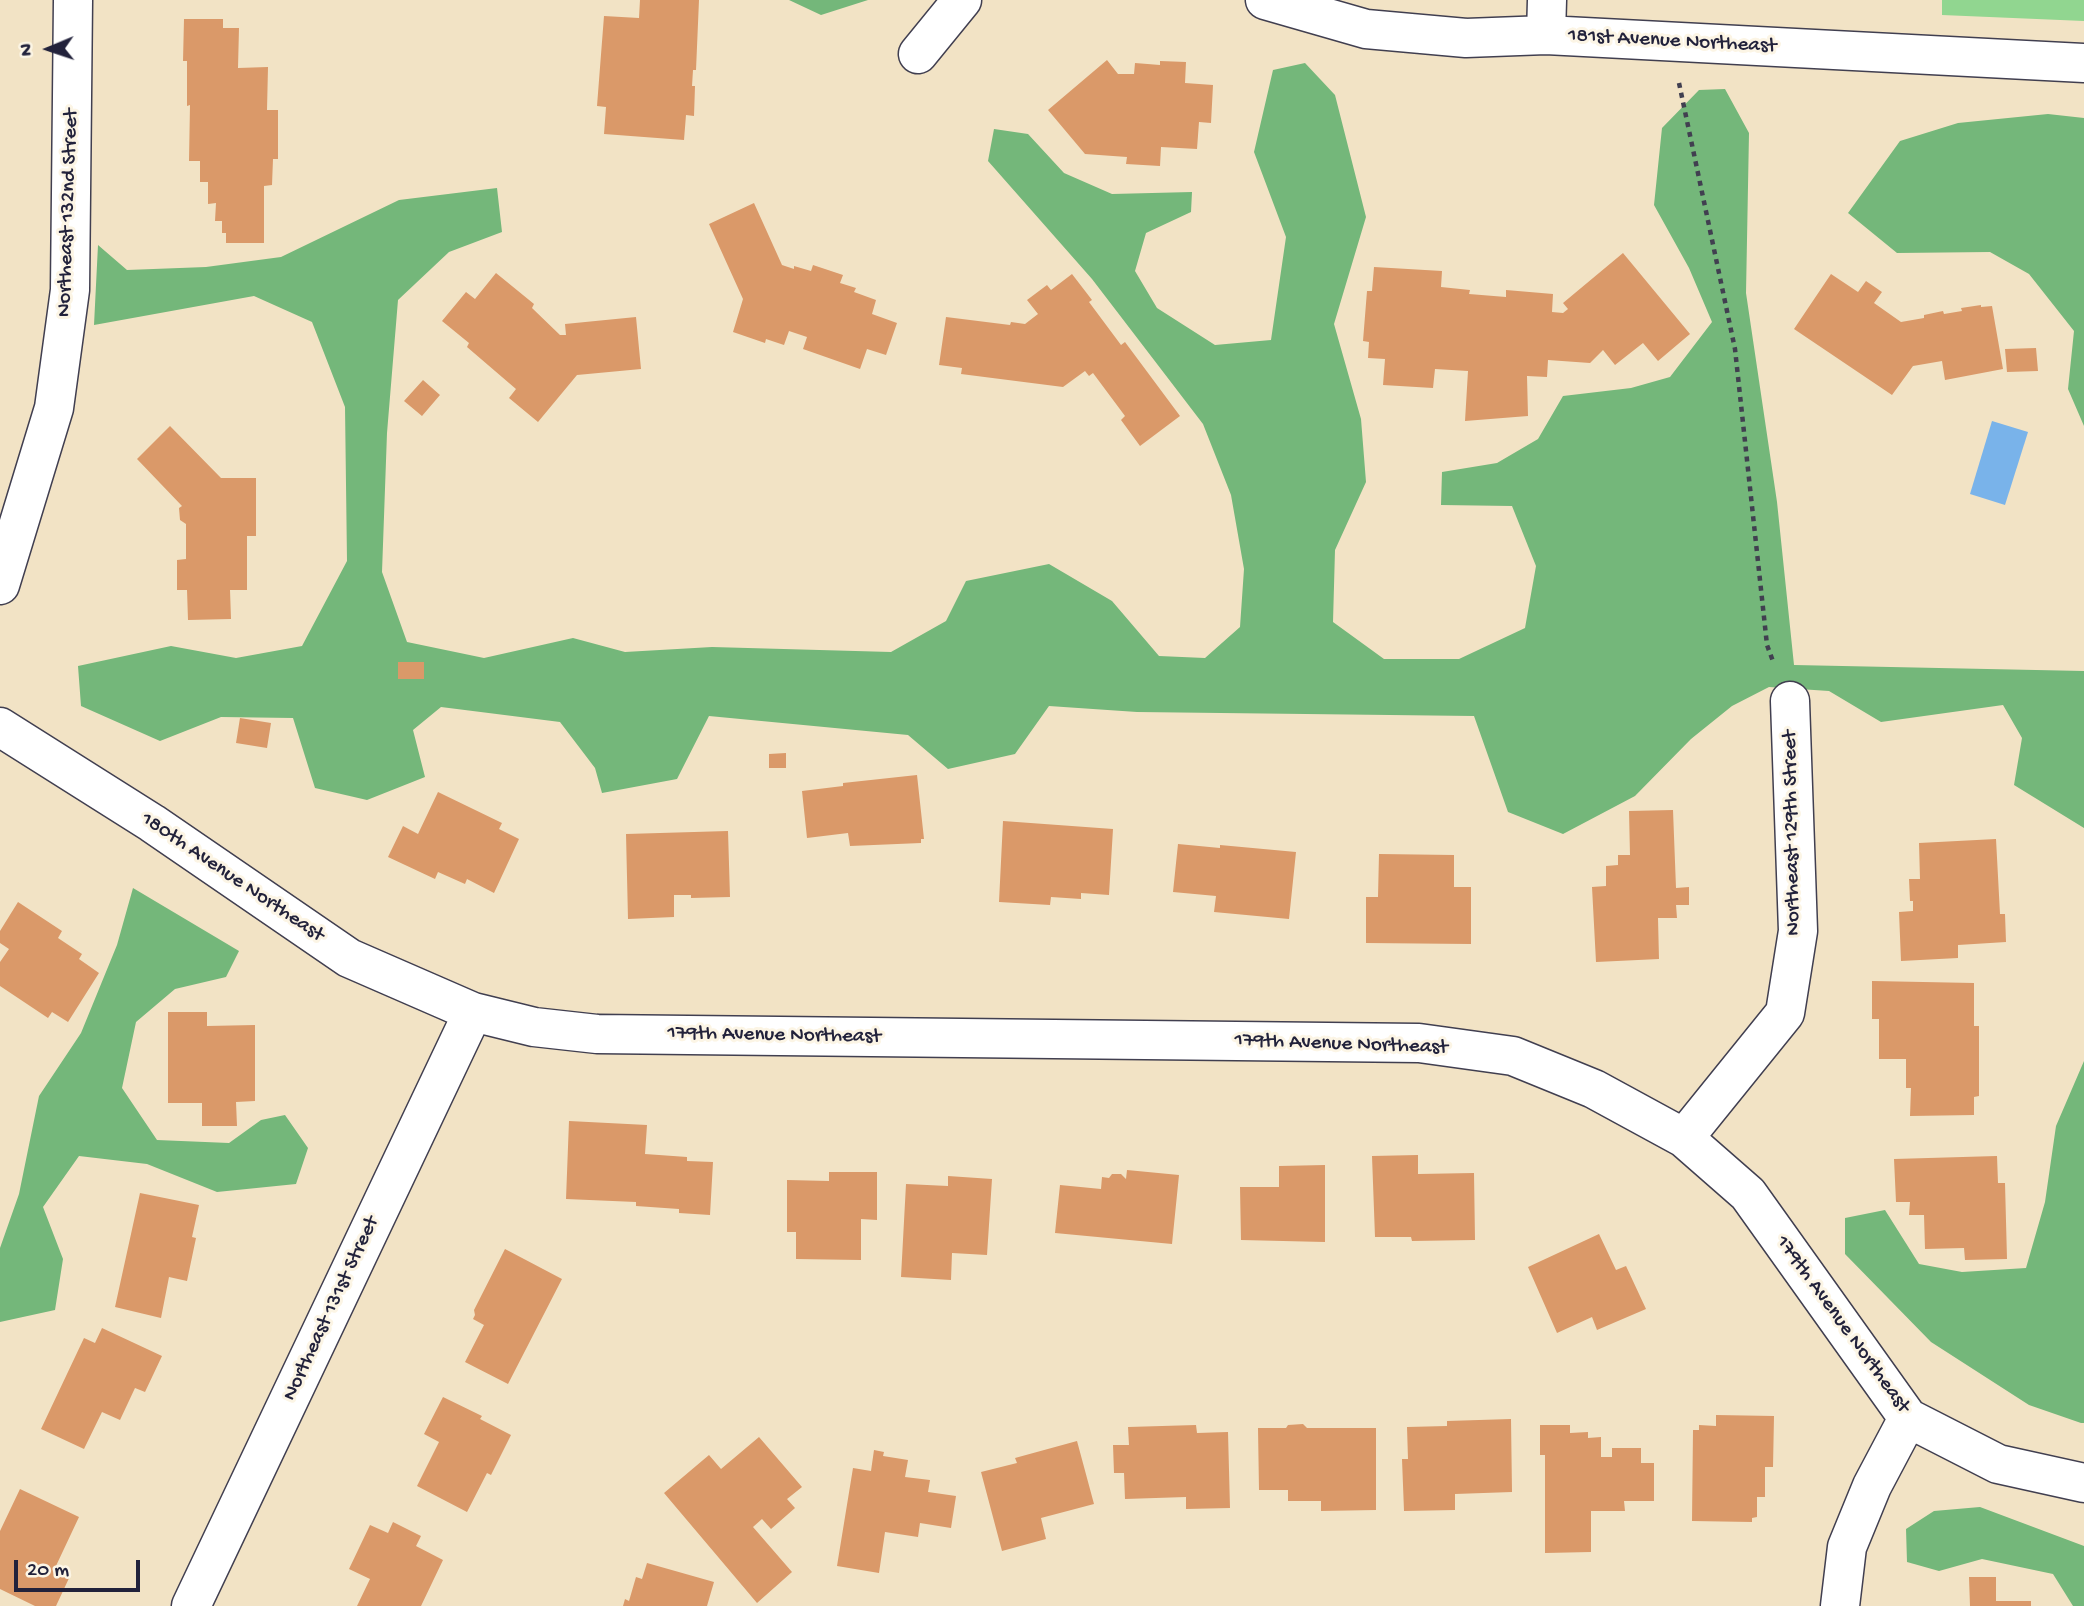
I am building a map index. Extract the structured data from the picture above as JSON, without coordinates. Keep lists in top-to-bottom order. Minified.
{"streets":{"street":["181st Avenue Northeast","Northeast 132nd Street","Northeast 129th Street","180th Avenue Northeast","179th Avenue Northeast","Northeast 131st Street"]},"crossings":[["Northeast 129th Street","179th Avenue Northeast"],["180th Avenue Northeast","179th Avenue Northeast"],["180th Avenue Northeast","Northeast 131st Street"],["179th Avenue Northeast","Northeast 131st Street"]],"scale_bar":"20 m","north":"left"}
